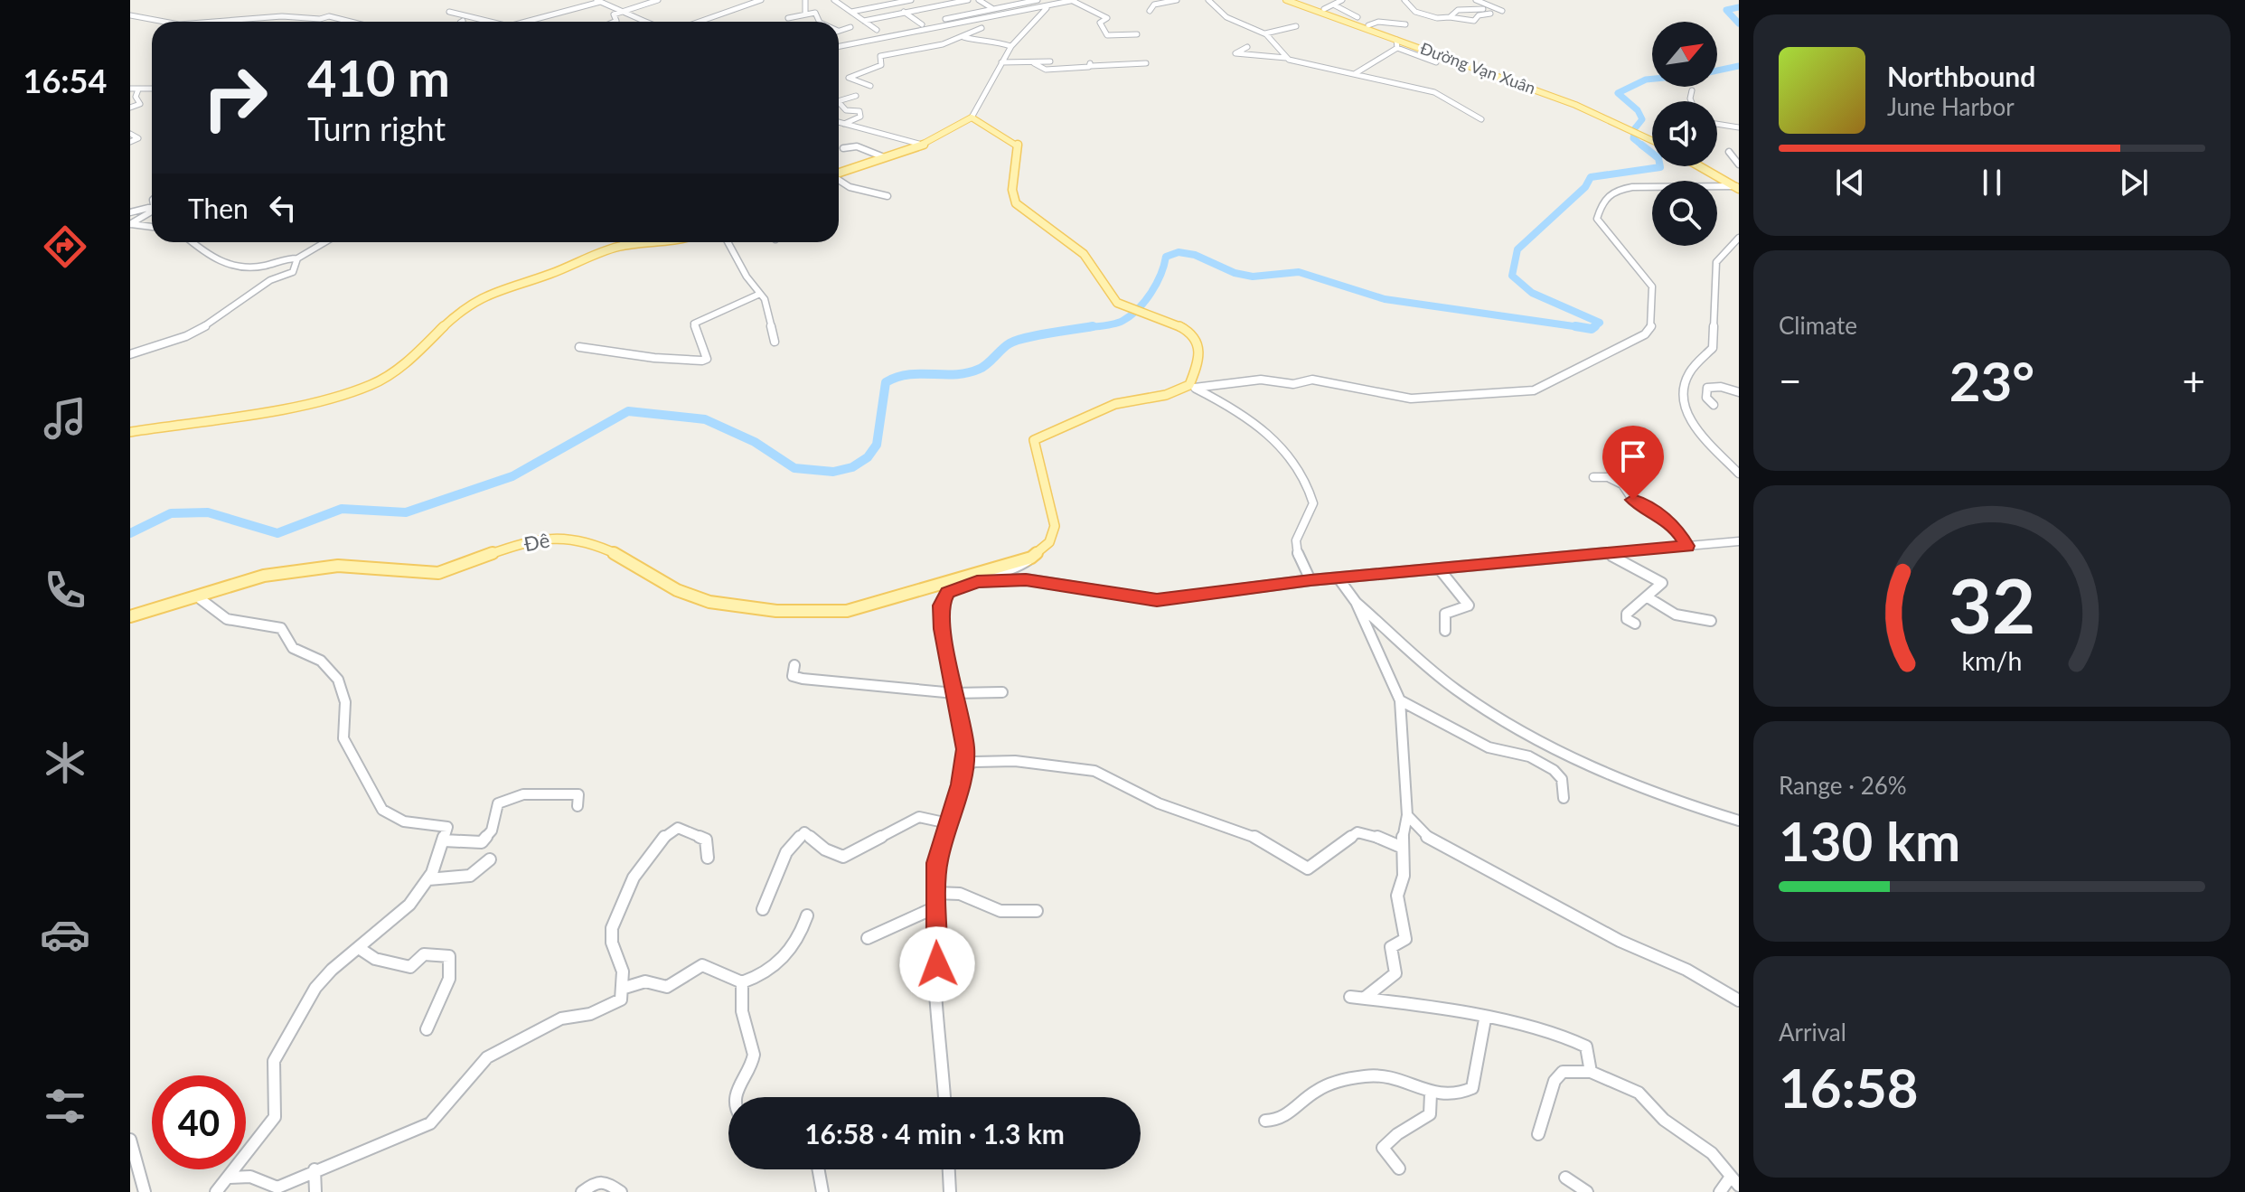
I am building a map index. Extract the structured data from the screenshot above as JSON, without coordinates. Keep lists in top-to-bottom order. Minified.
{"streets":{"main road":["Đường Vạn Xuân","Đê"]},"north":"top right","page":{"tabs":"16:54","turn":["410 m","Turn right"],"song":["Northbound","June Harbor"],"then":"Then","tile":["Climate",["Range · 26%","130 km"],["Arrival","16:58"]],"heat":["−","23°","+"],"limit":"40","trip":"16:58 · 4 min · 1.3 km","gauge":["32","km/h"]}}
